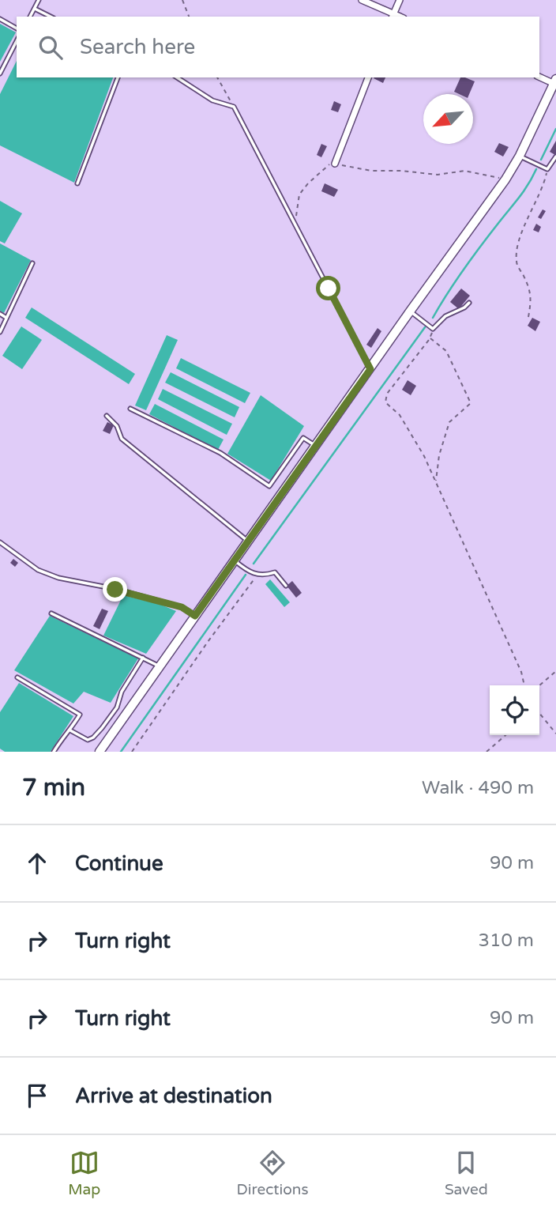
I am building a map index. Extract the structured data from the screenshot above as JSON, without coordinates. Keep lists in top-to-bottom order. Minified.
{"north":"bottom left","page":{"search":"Search here","heading":["7 min","Walk · 490 m"],"list":[["Continue","90 m"],["Turn right","310 m"],["Turn right","90 m"],"Arrive at destination"],"nav":["Map","Directions","Saved"]}}
